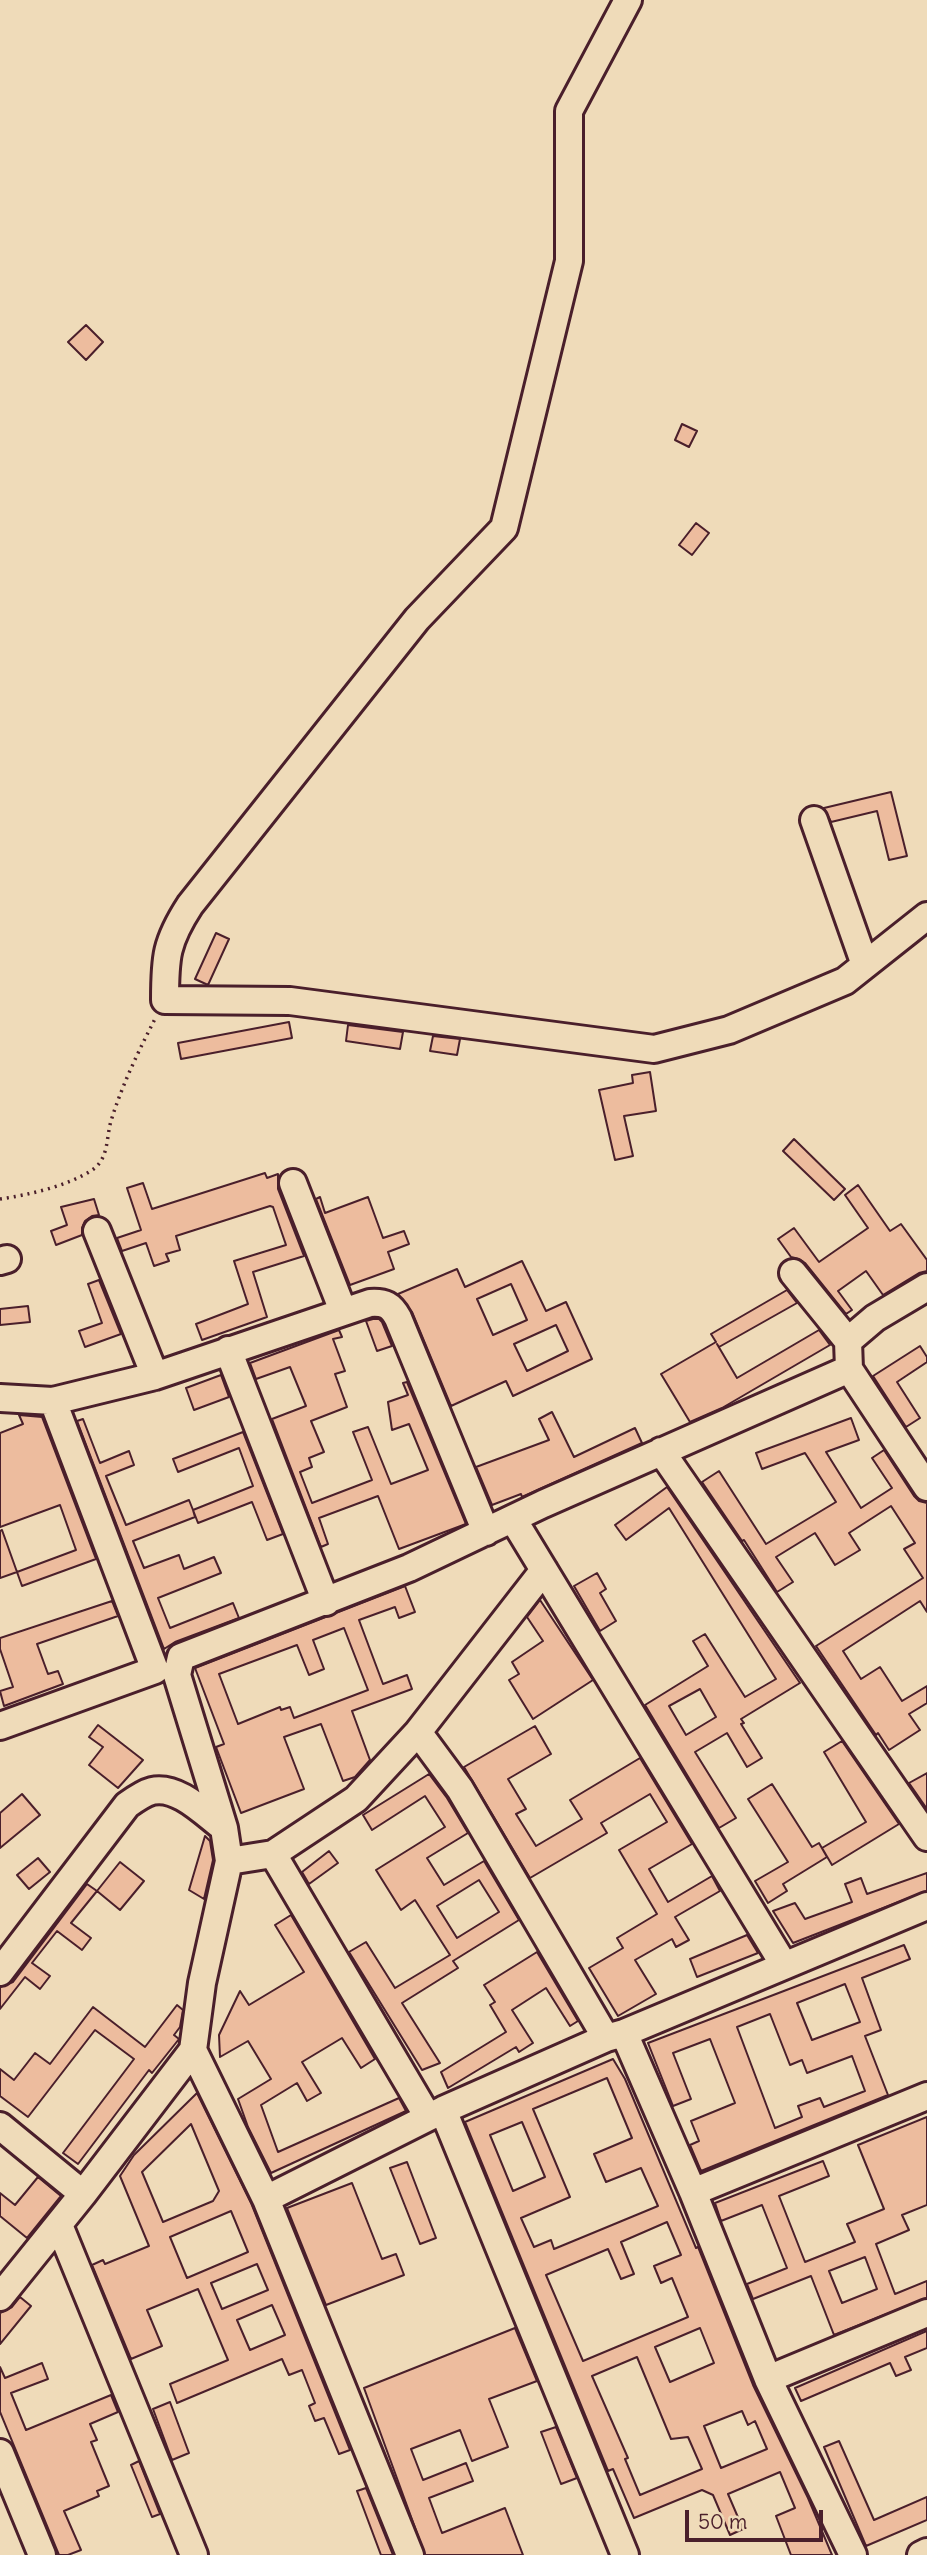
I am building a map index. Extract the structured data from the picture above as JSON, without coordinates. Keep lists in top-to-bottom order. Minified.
{"scale_bar":"50 m"}
